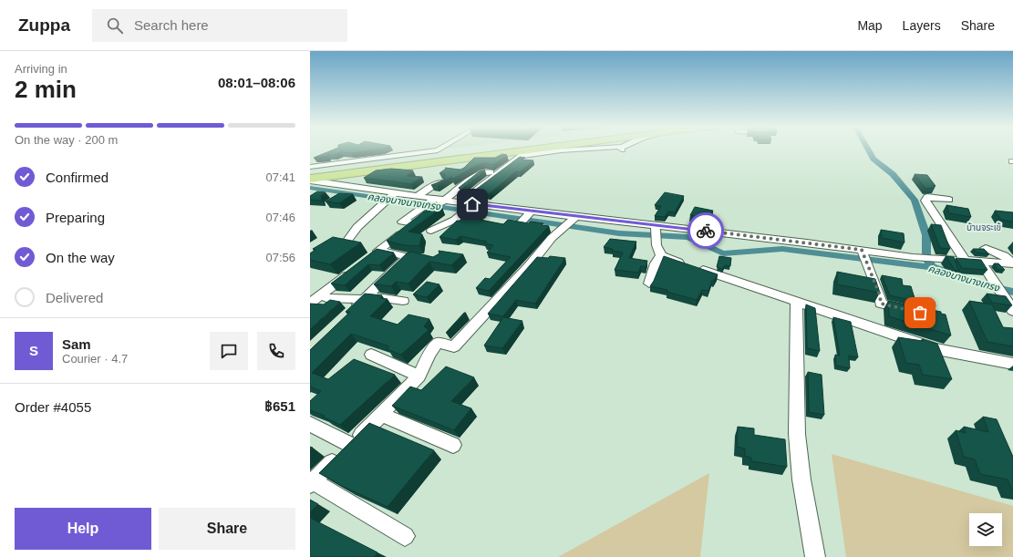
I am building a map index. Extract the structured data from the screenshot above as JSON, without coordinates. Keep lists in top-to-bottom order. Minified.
{"districts":["บ้านจระเข้"],"water":["คลองบางนางเกรง"],"page":{"header":"Zuppa","search":"Search here","nav":["Map","Layers","Share"],"heading":["2 min","Arriving in","08:01–08:06"],"panel":["Sam","Courier · 4.7","Order #4055","฿651"],"bar":"On the way · 200 m","list":[["Confirmed","07:41"],["Preparing","07:46"],["On the way","07:56"],"Delivered"],"round":"S","buttons":["Help","Share"]}}
